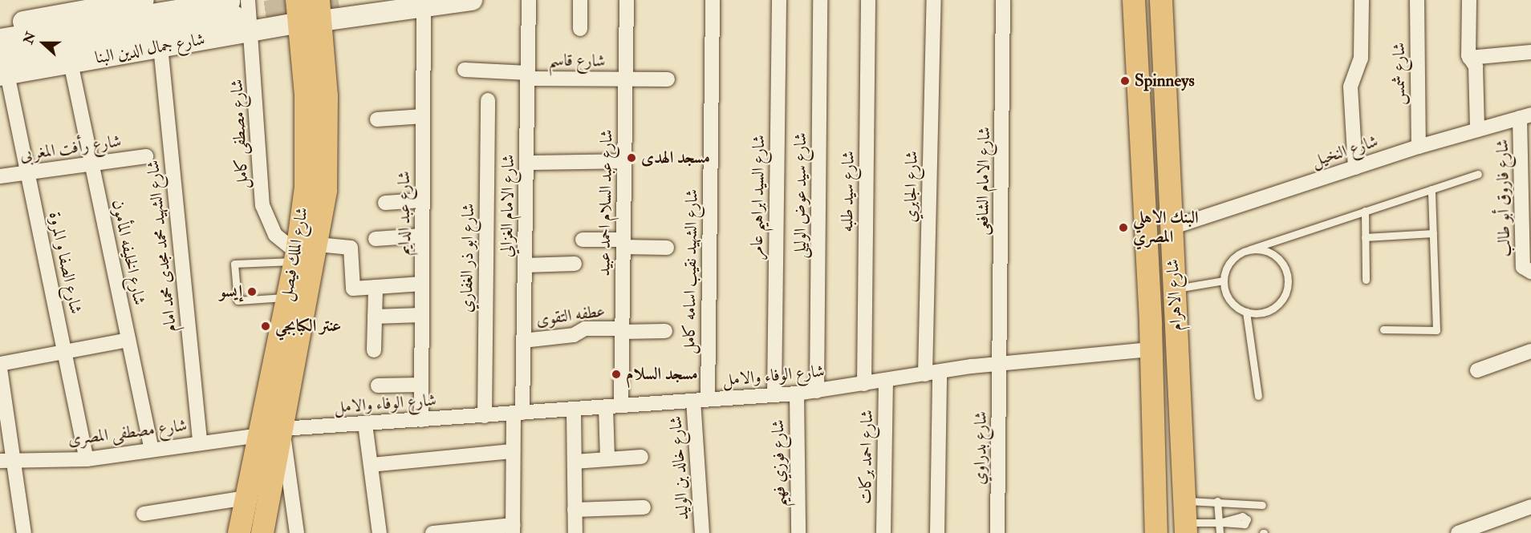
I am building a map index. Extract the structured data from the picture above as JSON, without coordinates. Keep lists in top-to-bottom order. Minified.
{"streets":{"main road":["شارع جمال الدين البنا","شارع الملك فيصل","شارع الاهرام"],"street":["شارع قاسم","شارع شمس","شارع مصطفى كامل","شارع رأفت المغربى","شارع النخيل","شارع الامام الشافعى","شارع الجابري","شارع سيد طلبه","شارع سيد عوض الوليلى","شارع السيد ابراهيم عامر","شارع فاروق أبو طالب","شارع عبد السلام احمد عبيد","شارع الامام الغزالي","شارع عبد الدايم","شارع الشهيد محمد مجدى محمد امام","شارع الخليفه المأمون","شارع ابو ذر الغفاري","شارع الصفا و المروة","شارع الشهيد نقيب اسامه كامل","عطفه التقوى","شارع الوفاء والامل","شارع مصطفى المصرى","شارع بدراوي","شارع احمد بركات","شارع فوزي فهيم","شارع خالد بن الوليد"]},"crossings":[["شارع جمال الدين البنا","شارع مصطفى كامل"],["شارع جمال الدين البنا","شارع عبد الدايم"],["شارع جمال الدين البنا","شارع الشهيد محمد مجدى محمد امام"],["شارع جمال الدين البنا","شارع الخليفه المأمون"],["شارع جمال الدين البنا","شارع الملك فيصل"],["شارع جمال الدين البنا","شارع الصفا و المروة"],["شارع قاسم","شارع عبد السلام احمد عبيد"],["شارع قاسم","شارع الامام الغزالي"],["شارع شمس","شارع النخيل"],["شارع مصطفى كامل","شارع الملك فيصل"],["شارع رأفت المغربى","شارع الخليفه المأمون"],["شارع رأفت المغربى","شارع الصفا و المروة"],["شارع النخيل","شارع فاروق أبو طالب"],["شارع النخيل","شارع الاهرام"],["شارع الامام الشافعى","شارع الوفاء والامل"],["شارع الامام الشافعى","شارع بدراوي"],["شارع الجابري","شارع الوفاء والامل"],["شارع سيد طلبه","شارع الوفاء والامل"],["شارع سيد عوض الوليلى","شارع الوفاء والامل"],["شارع السيد ابراهيم عامر","شارع الوفاء والامل"],["شارع عبد السلام احمد عبيد","عطفه التقوى"],["شارع عبد السلام احمد عبيد","شارع الوفاء والامل"],["شارع الامام الغزالي","عطفه التقوى"],["شارع الامام الغزالي","شارع الوفاء والامل"],["شارع عبد الدايم","شارع الوفاء والامل"],["شارع الشهيد محمد مجدى محمد امام","شارع مصطفى المصرى"],["شارع الخليفه المأمون","شارع مصطفى المصرى"],["شارع الملك فيصل","شارع الوفاء والامل"],["شارع الملك فيصل","شارع مصطفى المصرى"],["شارع ابو ذر الغفاري","شارع الوفاء والامل"],["شارع الصفا و المروة","شارع مصطفى المصرى"],["شارع الشهيد نقيب اسامه كامل","شارع الوفاء والامل"],["شارع الشهيد نقيب اسامه كامل","شارع خالد بن الوليد"],["شارع الاهرام","شارع الوفاء والامل"],["شارع الوفاء والامل","شارع بدراوي"],["شارع الوفاء والامل","شارع احمد بركات"],["شارع الوفاء والامل","شارع فوزي فهيم"],["شارع الوفاء والامل","شارع خالد بن الوليد"]],"places":["Spinneys","مسجد الهدى","البنك الاهلي المصري","إيسو","عنتر الكبابجي","مسجد السلام"],"north":"left"}
